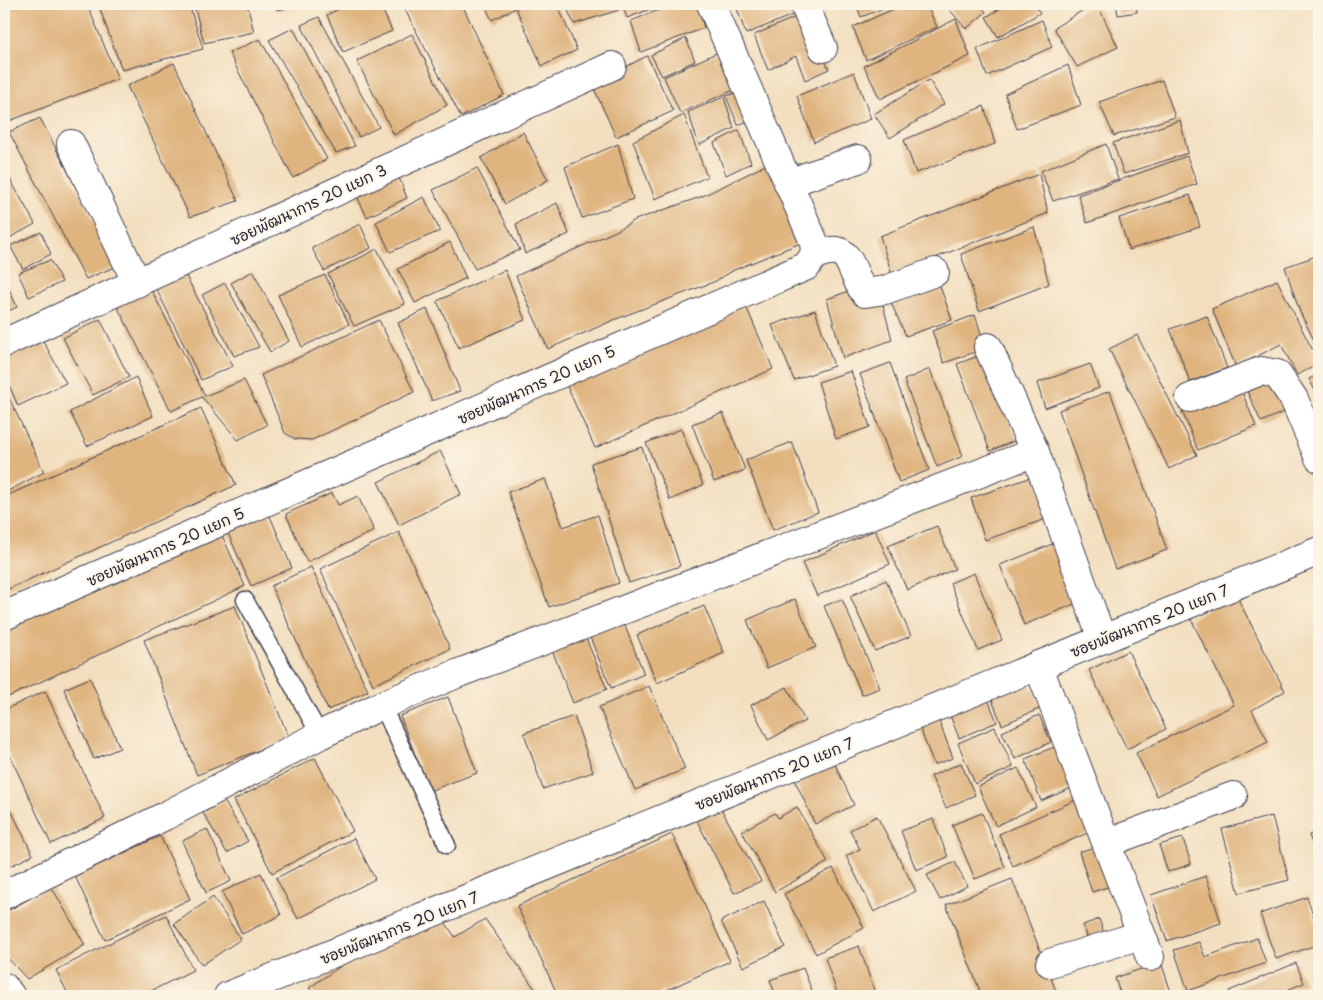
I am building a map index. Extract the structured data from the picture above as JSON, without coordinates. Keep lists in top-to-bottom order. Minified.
{"streets":{"street":["ซอยพัฒนาการ 20 แยก 3","ซอยพัฒนาการ 20 แยก 5","ซอยพัฒนาการ 20 แยก 7"]}}
